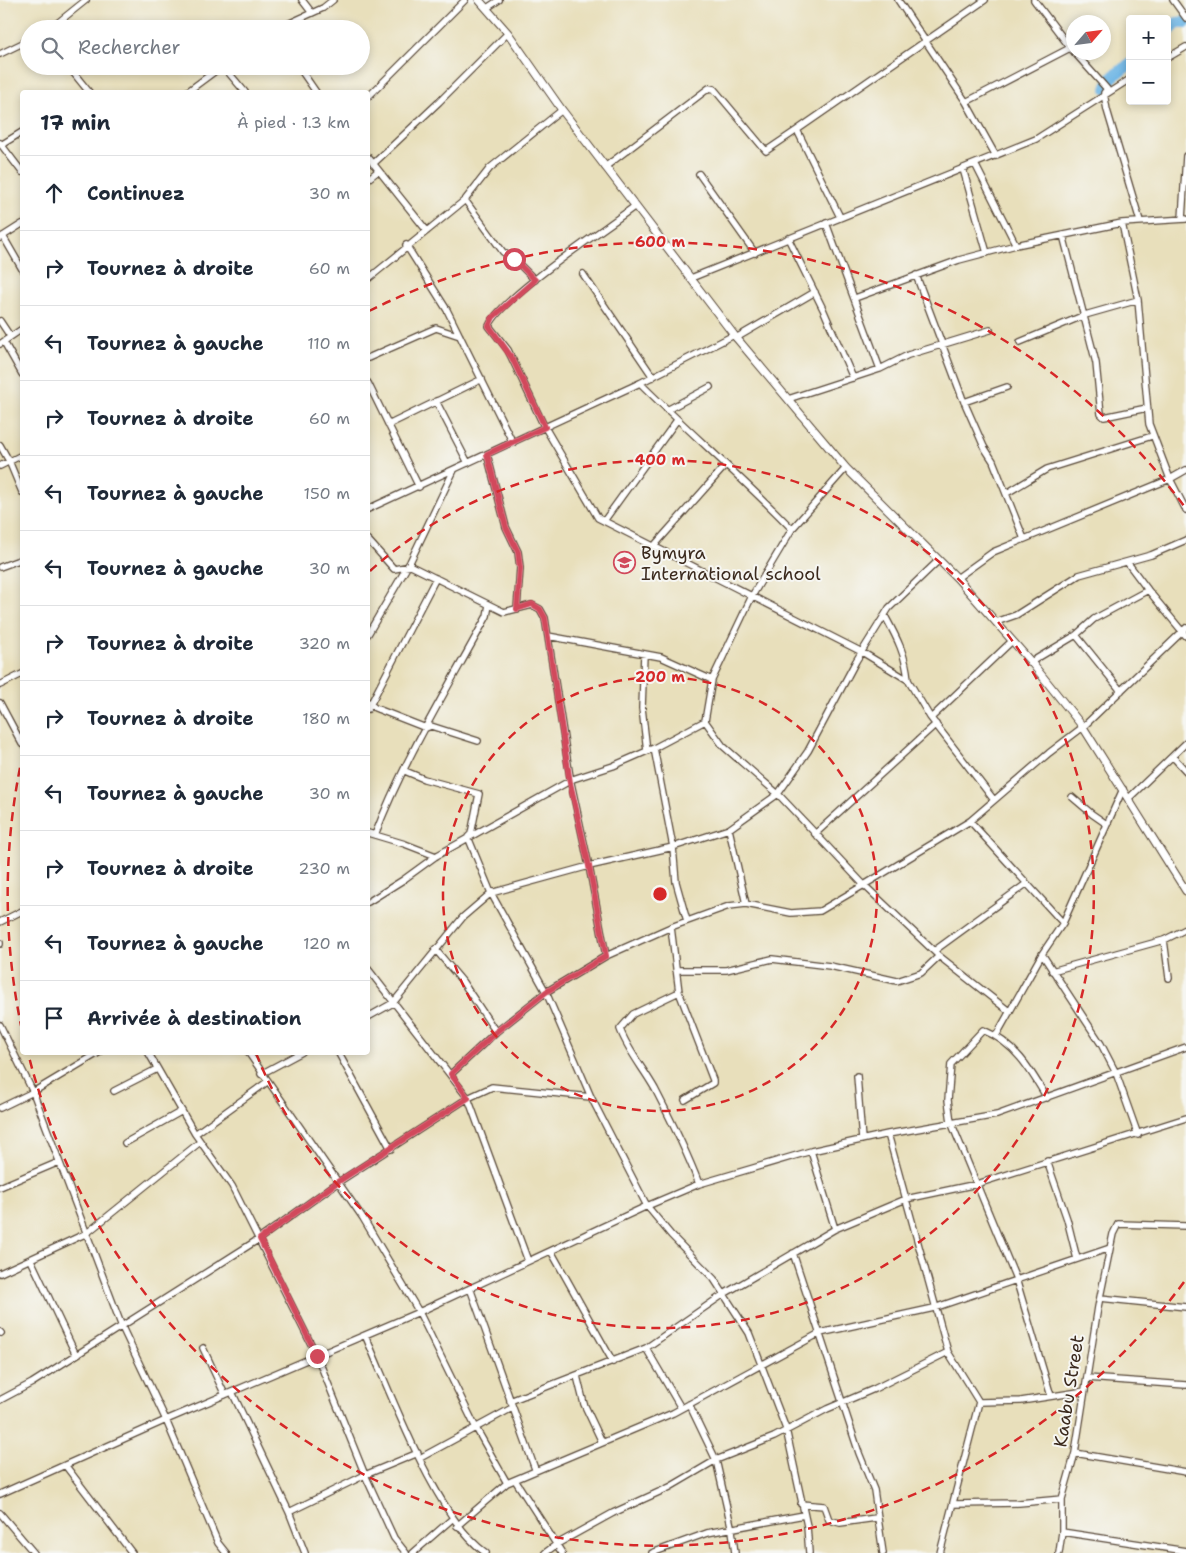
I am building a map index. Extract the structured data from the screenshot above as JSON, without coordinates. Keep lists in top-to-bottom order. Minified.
{"streets":{"street":["Kaabu Street"]},"places":{"school or university":["Bymyra International school"]},"north":"top right","page":{"map_buttons":["+","−"],"search":"Rechercher","heading":["17 min","À pied · 1.3 km"],"list":[["Continuez","30 m"],["Tournez à droite","60 m"],["Tournez à gauche","110 m"],["Tournez à droite","60 m"],["Tournez à gauche","150 m"],["Tournez à gauche","30 m"],["Tournez à droite","320 m"],["Tournez à droite","180 m"],["Tournez à gauche","30 m"],["Tournez à droite","230 m"],["Tournez à gauche","120 m"],"Arrivée à destination"]},"rings":["600 m","400 m","200 m"]}
